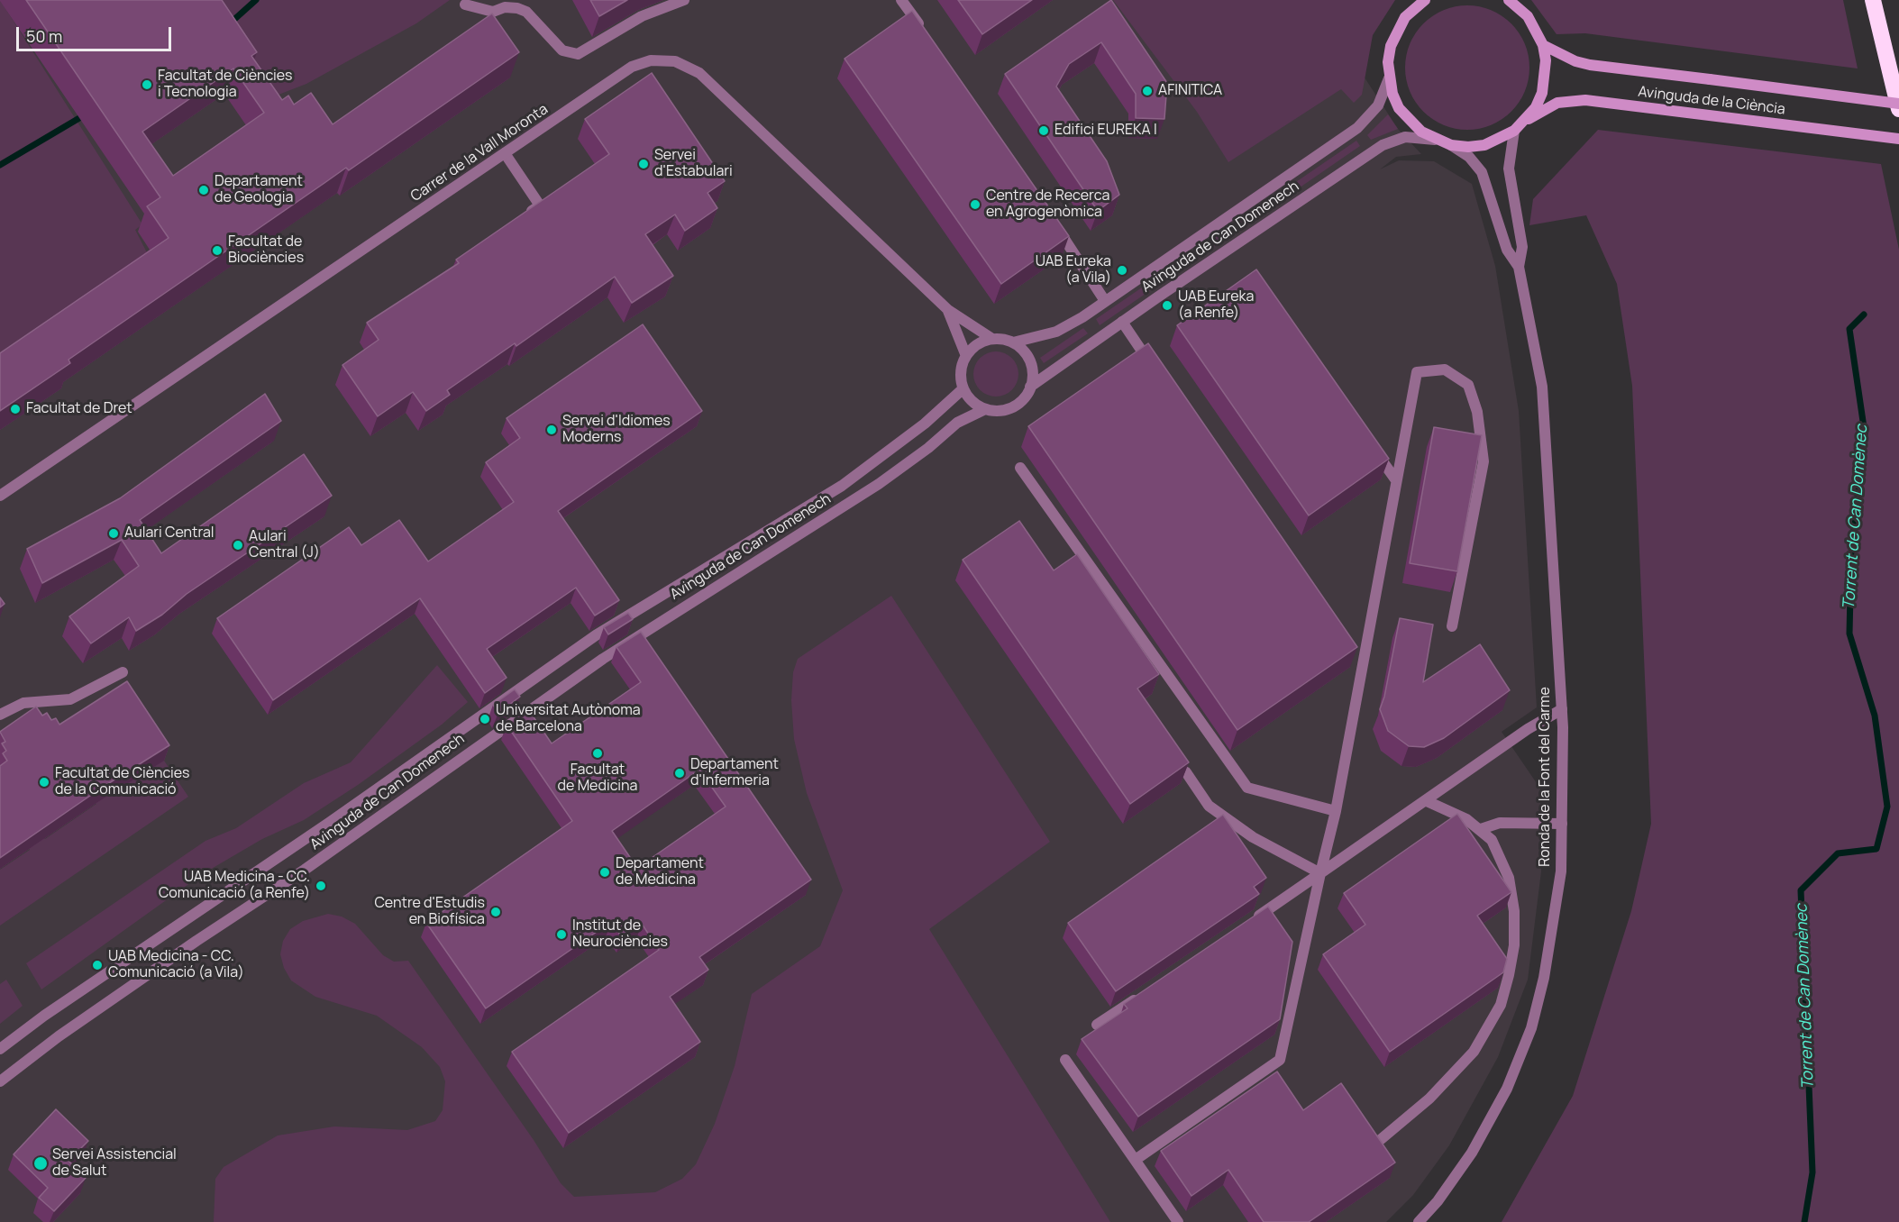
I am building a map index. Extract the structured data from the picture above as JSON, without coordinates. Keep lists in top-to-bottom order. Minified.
{"streets":{"street":["Avinguda de la Ciència","Carrer de la Vall Moronta","Avinguda de Can Domenech","Ronda de la Font del Carme"]},"crossings":[["Carrer de la Vall Moronta","Avinguda de Can Domenech"]],"water":["Torrent de Can Domènec"],"places":["Facultat de Ciències i Tecnologia","AFINITICA","Edifici EUREKA I","Servei d'Estabulari","Departament de Geologia","Centre de Recerca en Agrogenòmica","Facultat de Biociències","UAB Eureka (a Vila)","UAB Eureka (a Renfe)","Facultat de Dret","Servei d'Idiomes Moderns","Aulari Central","Aulari Central (J)","Universitat Autònoma de Barcelona","Facultat de Medicina","Departament d'Infermeria","Facultat de Ciències de la Comunicació","Departament de Medicina","UAB Medicina - CC. Comunicació (a Renfe)","Centre d'Estudis en Biofísica","Institut de Neurociències","UAB Medicina - CC. Comunicació (a Vila)","Servei Assistencial de Salut"],"scale_bar":"50 m"}
